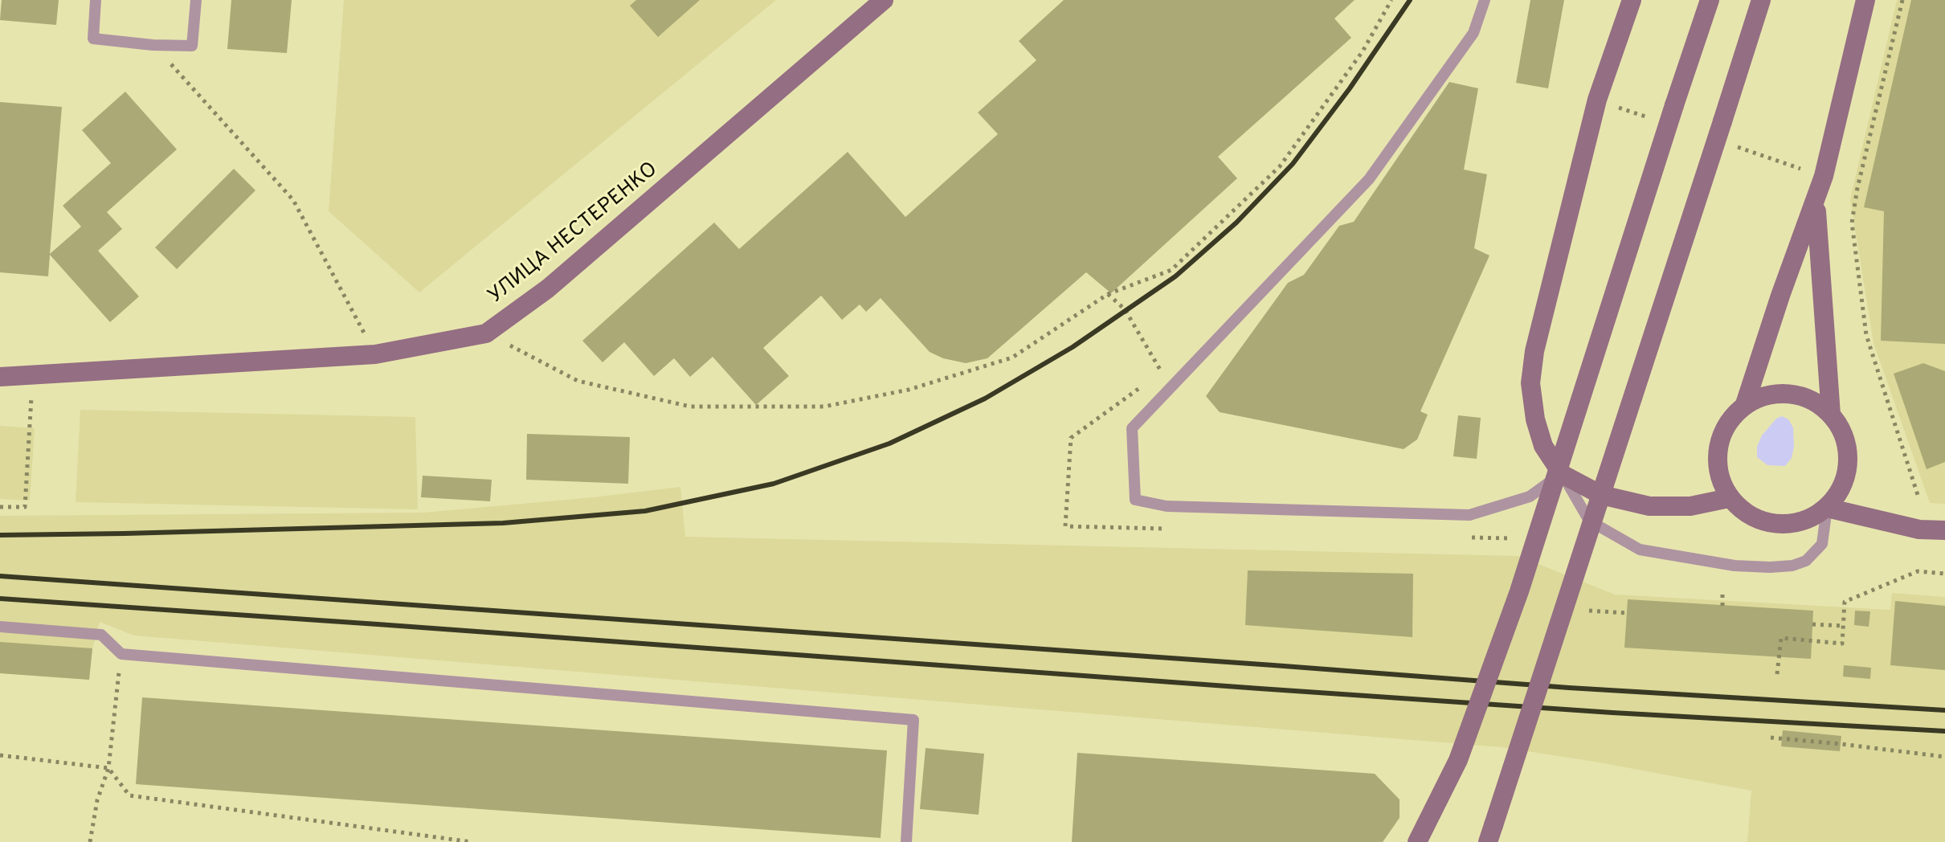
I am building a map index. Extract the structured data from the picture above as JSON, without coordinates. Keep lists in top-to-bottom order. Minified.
{"streets":{"street":["УЛИЦА НЕСТЕРЕНКО"]}}
